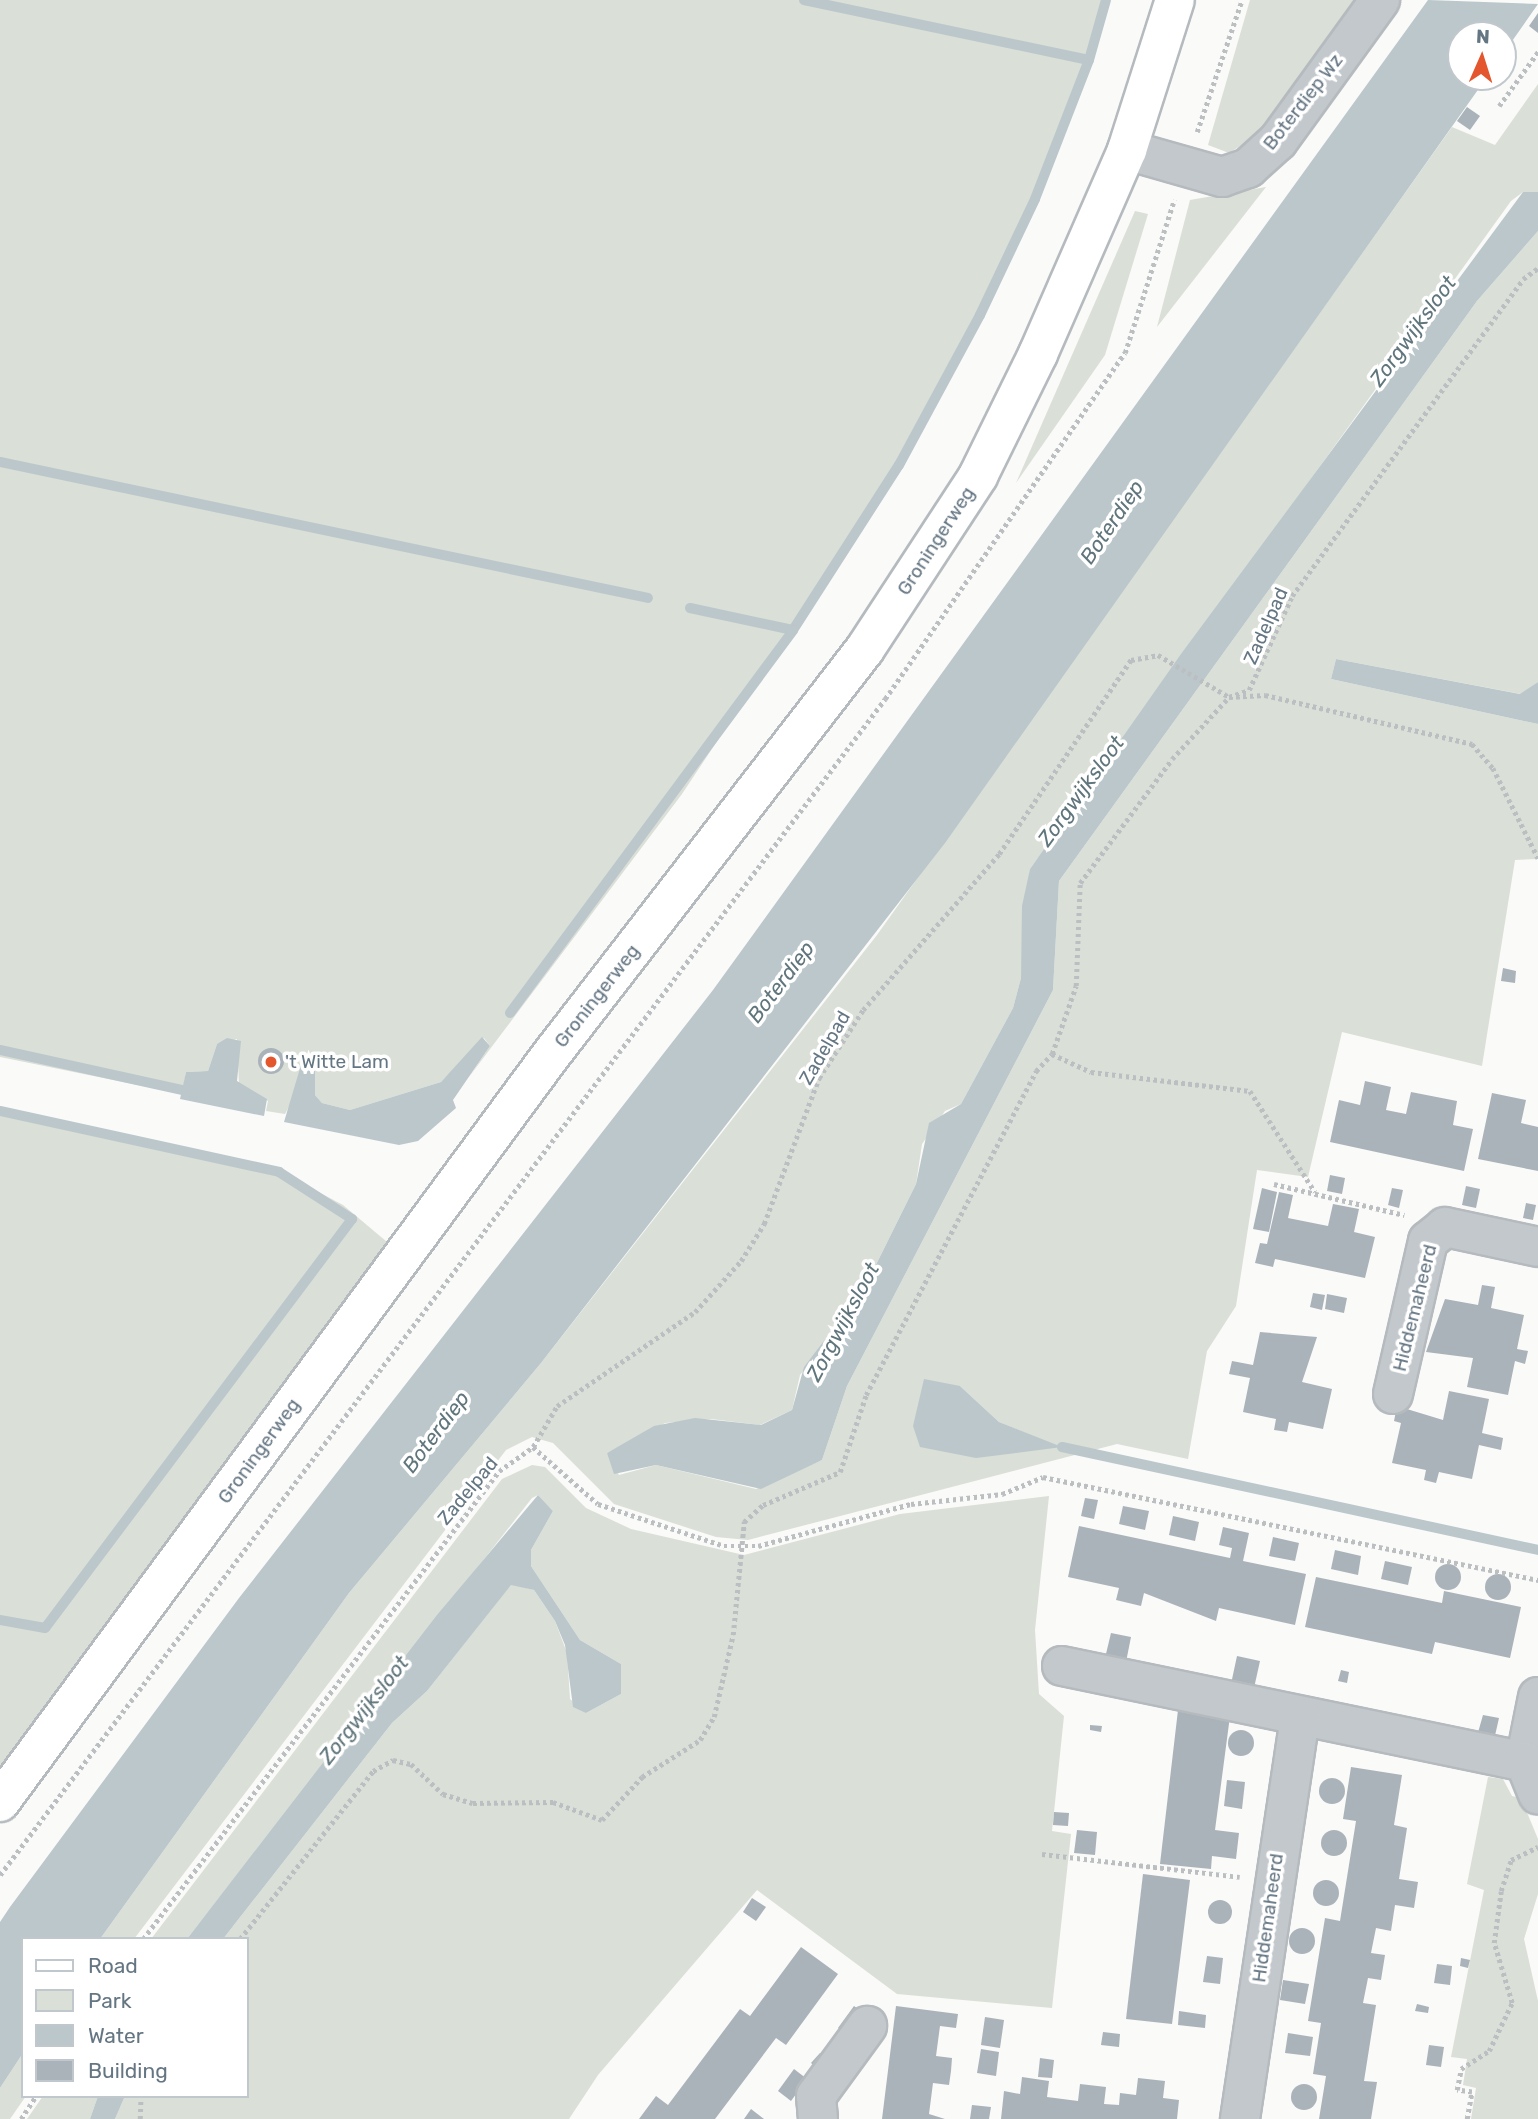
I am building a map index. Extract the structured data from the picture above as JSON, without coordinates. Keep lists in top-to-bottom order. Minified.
{"streets":{"main road":["Groningerweg"],"street":["Boterdiep Wz","Hiddemaheerd"],"path":["Zadelpad"]},"crossings":[["Boterdiep Wz","Groningerweg"]],"water":["Zorgwijksloot","Boterdiep"],"places":["'t Witte Lam"],"legend":["Road","Park","Water","Building"],"north":"top"}
